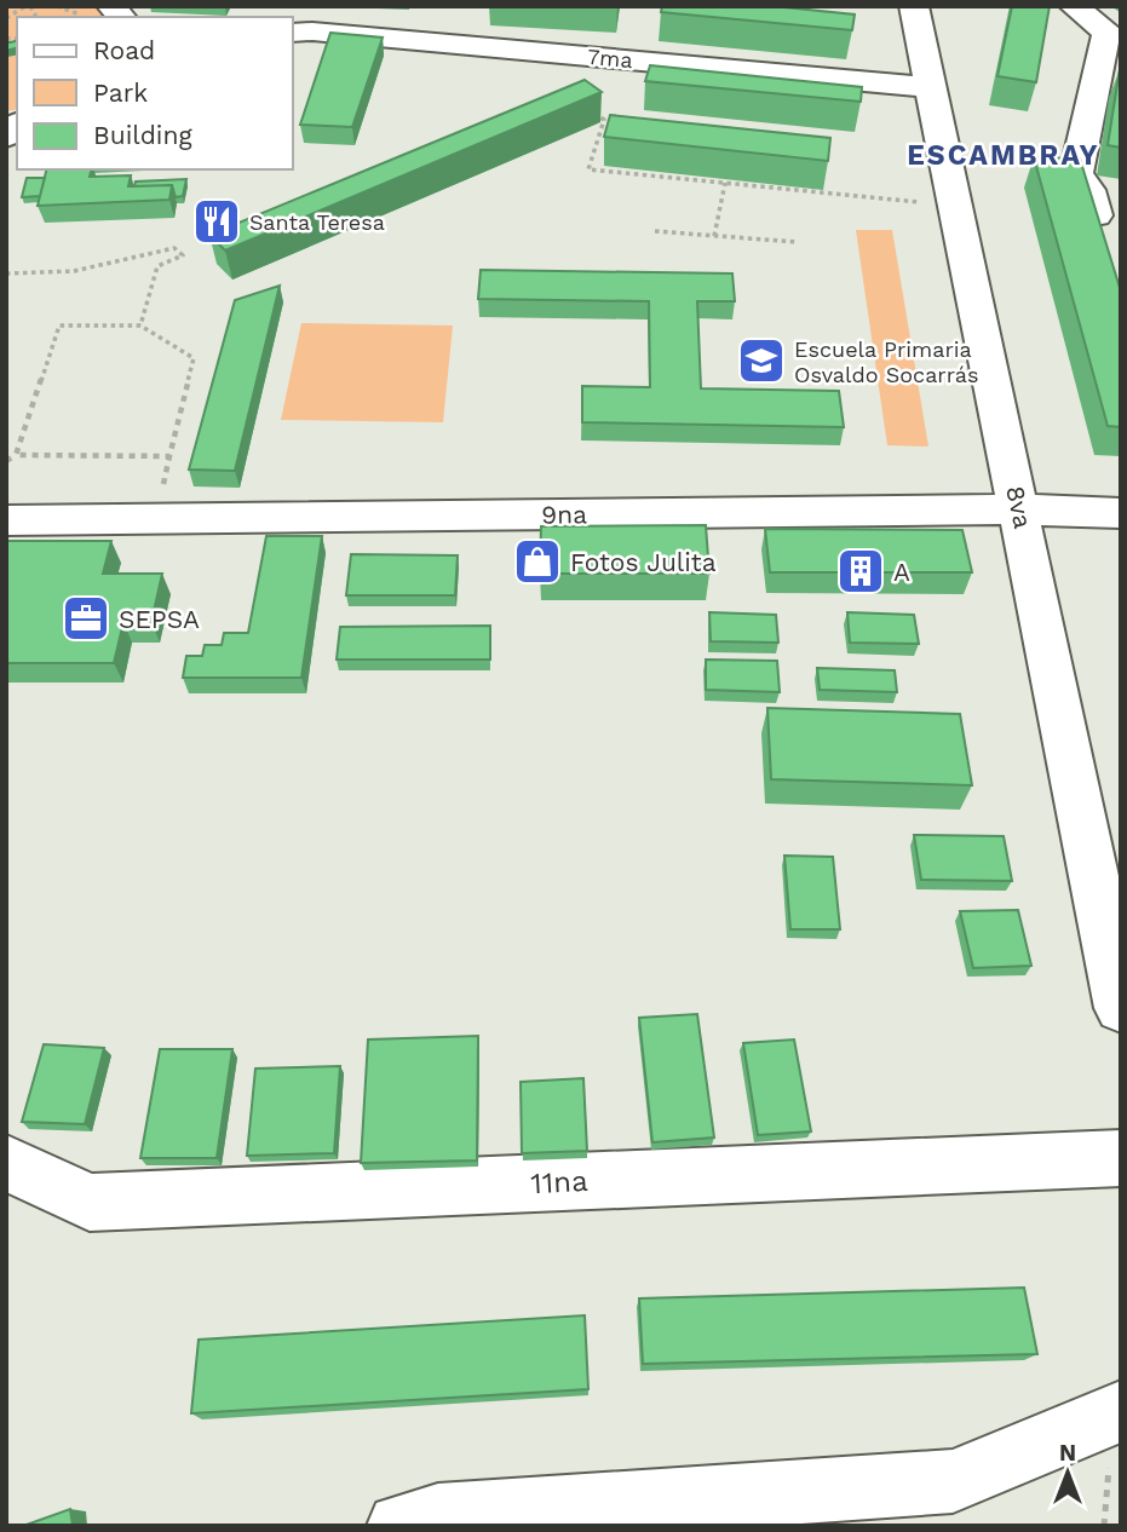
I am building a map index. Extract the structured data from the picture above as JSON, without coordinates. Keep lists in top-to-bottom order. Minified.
{"streets":{"street":["7ma","8va","9na","11na"]},"crossings":[["7ma","8va"],["8va","9na"]],"districts":["ESCAMBRAY"],"places":{"restaurant":["Santa Teresa"],"school or university":["Escuela Primaria Osvaldo Socarrás"],"shop":["Fotos Julita"],"building":["A"],"office":["SEPSA"]},"legend":["Road","Park","Building"],"north":"top"}
